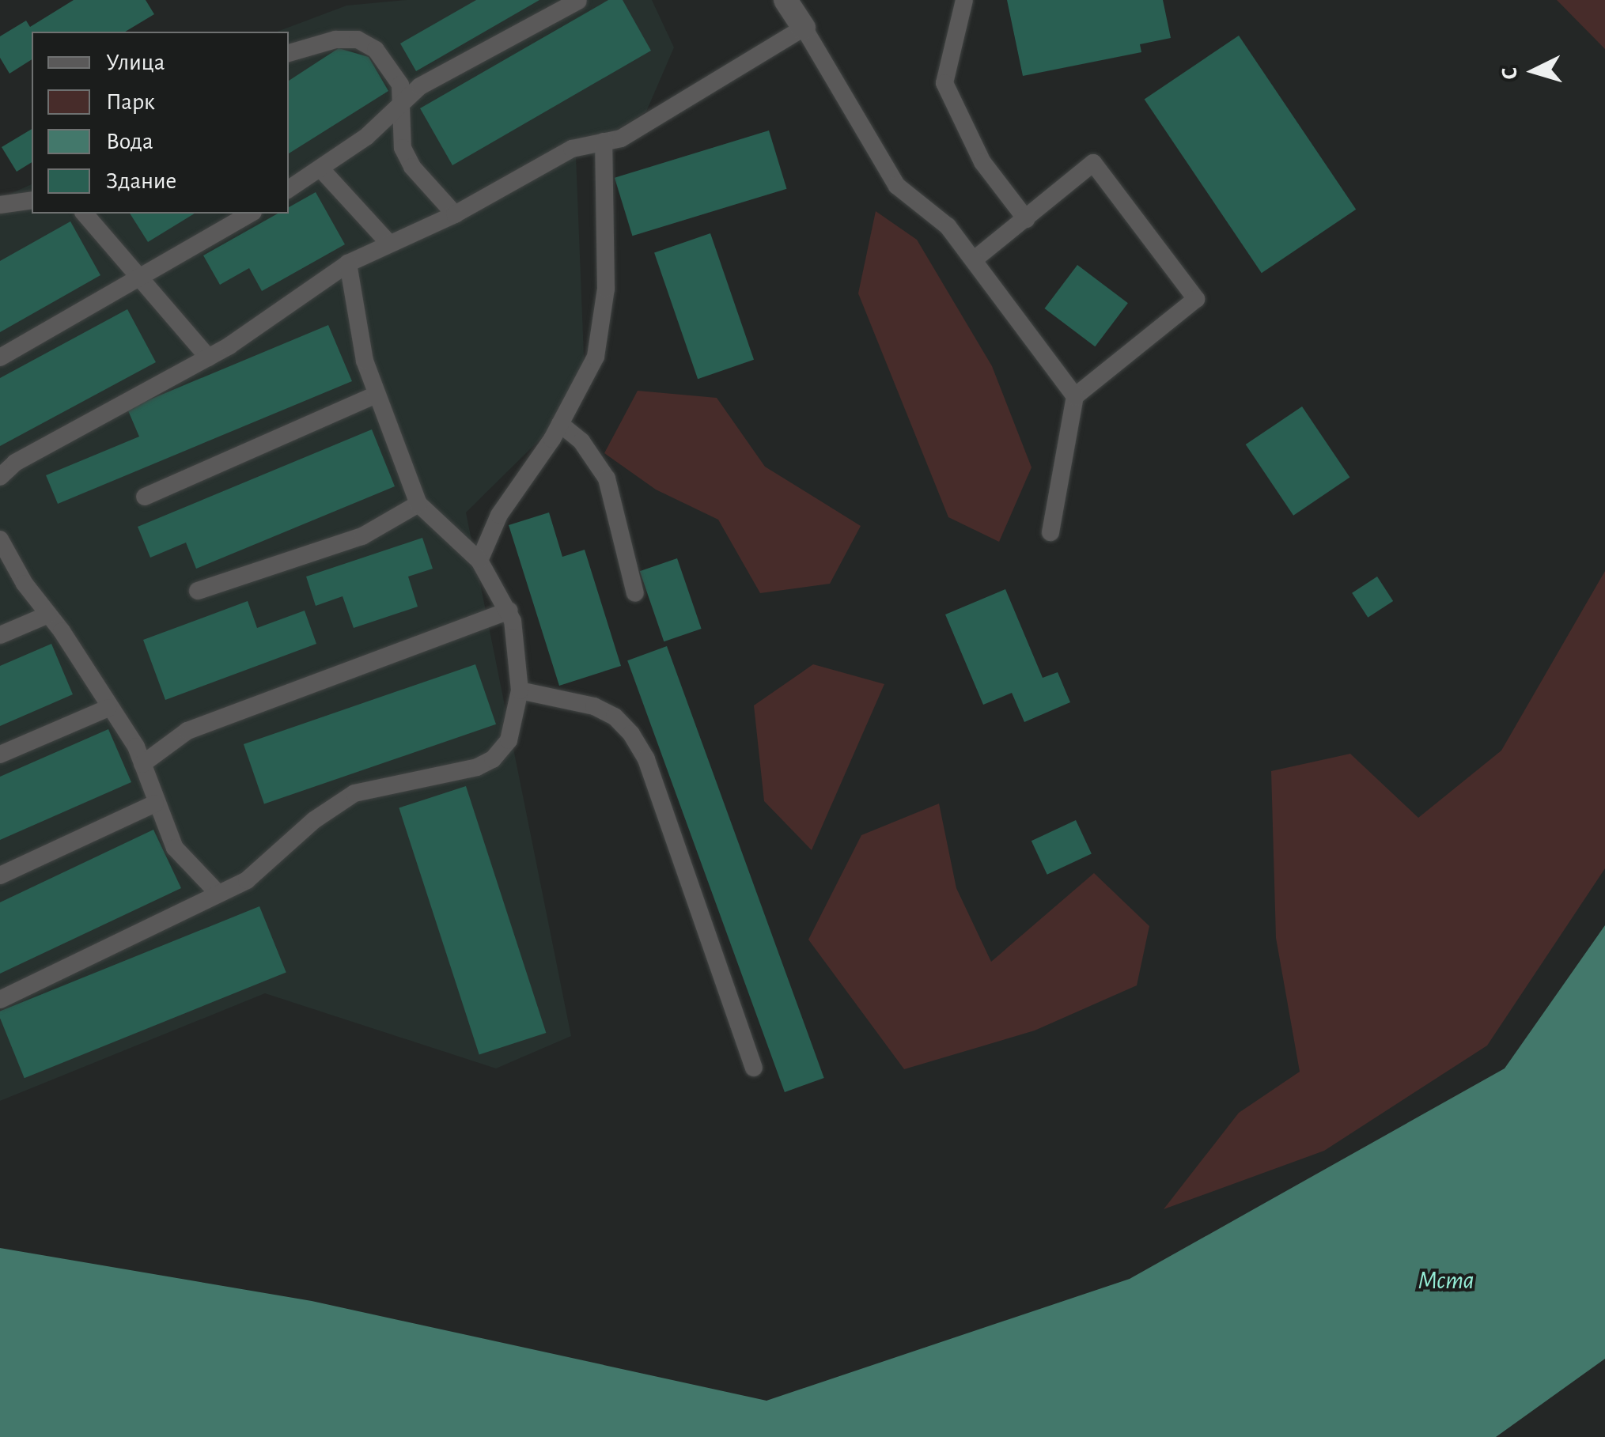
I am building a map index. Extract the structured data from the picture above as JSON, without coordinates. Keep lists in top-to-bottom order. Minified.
{"water":["Мста"],"legend":["Улица","Парк","Вода","Здание"],"north":"left"}
